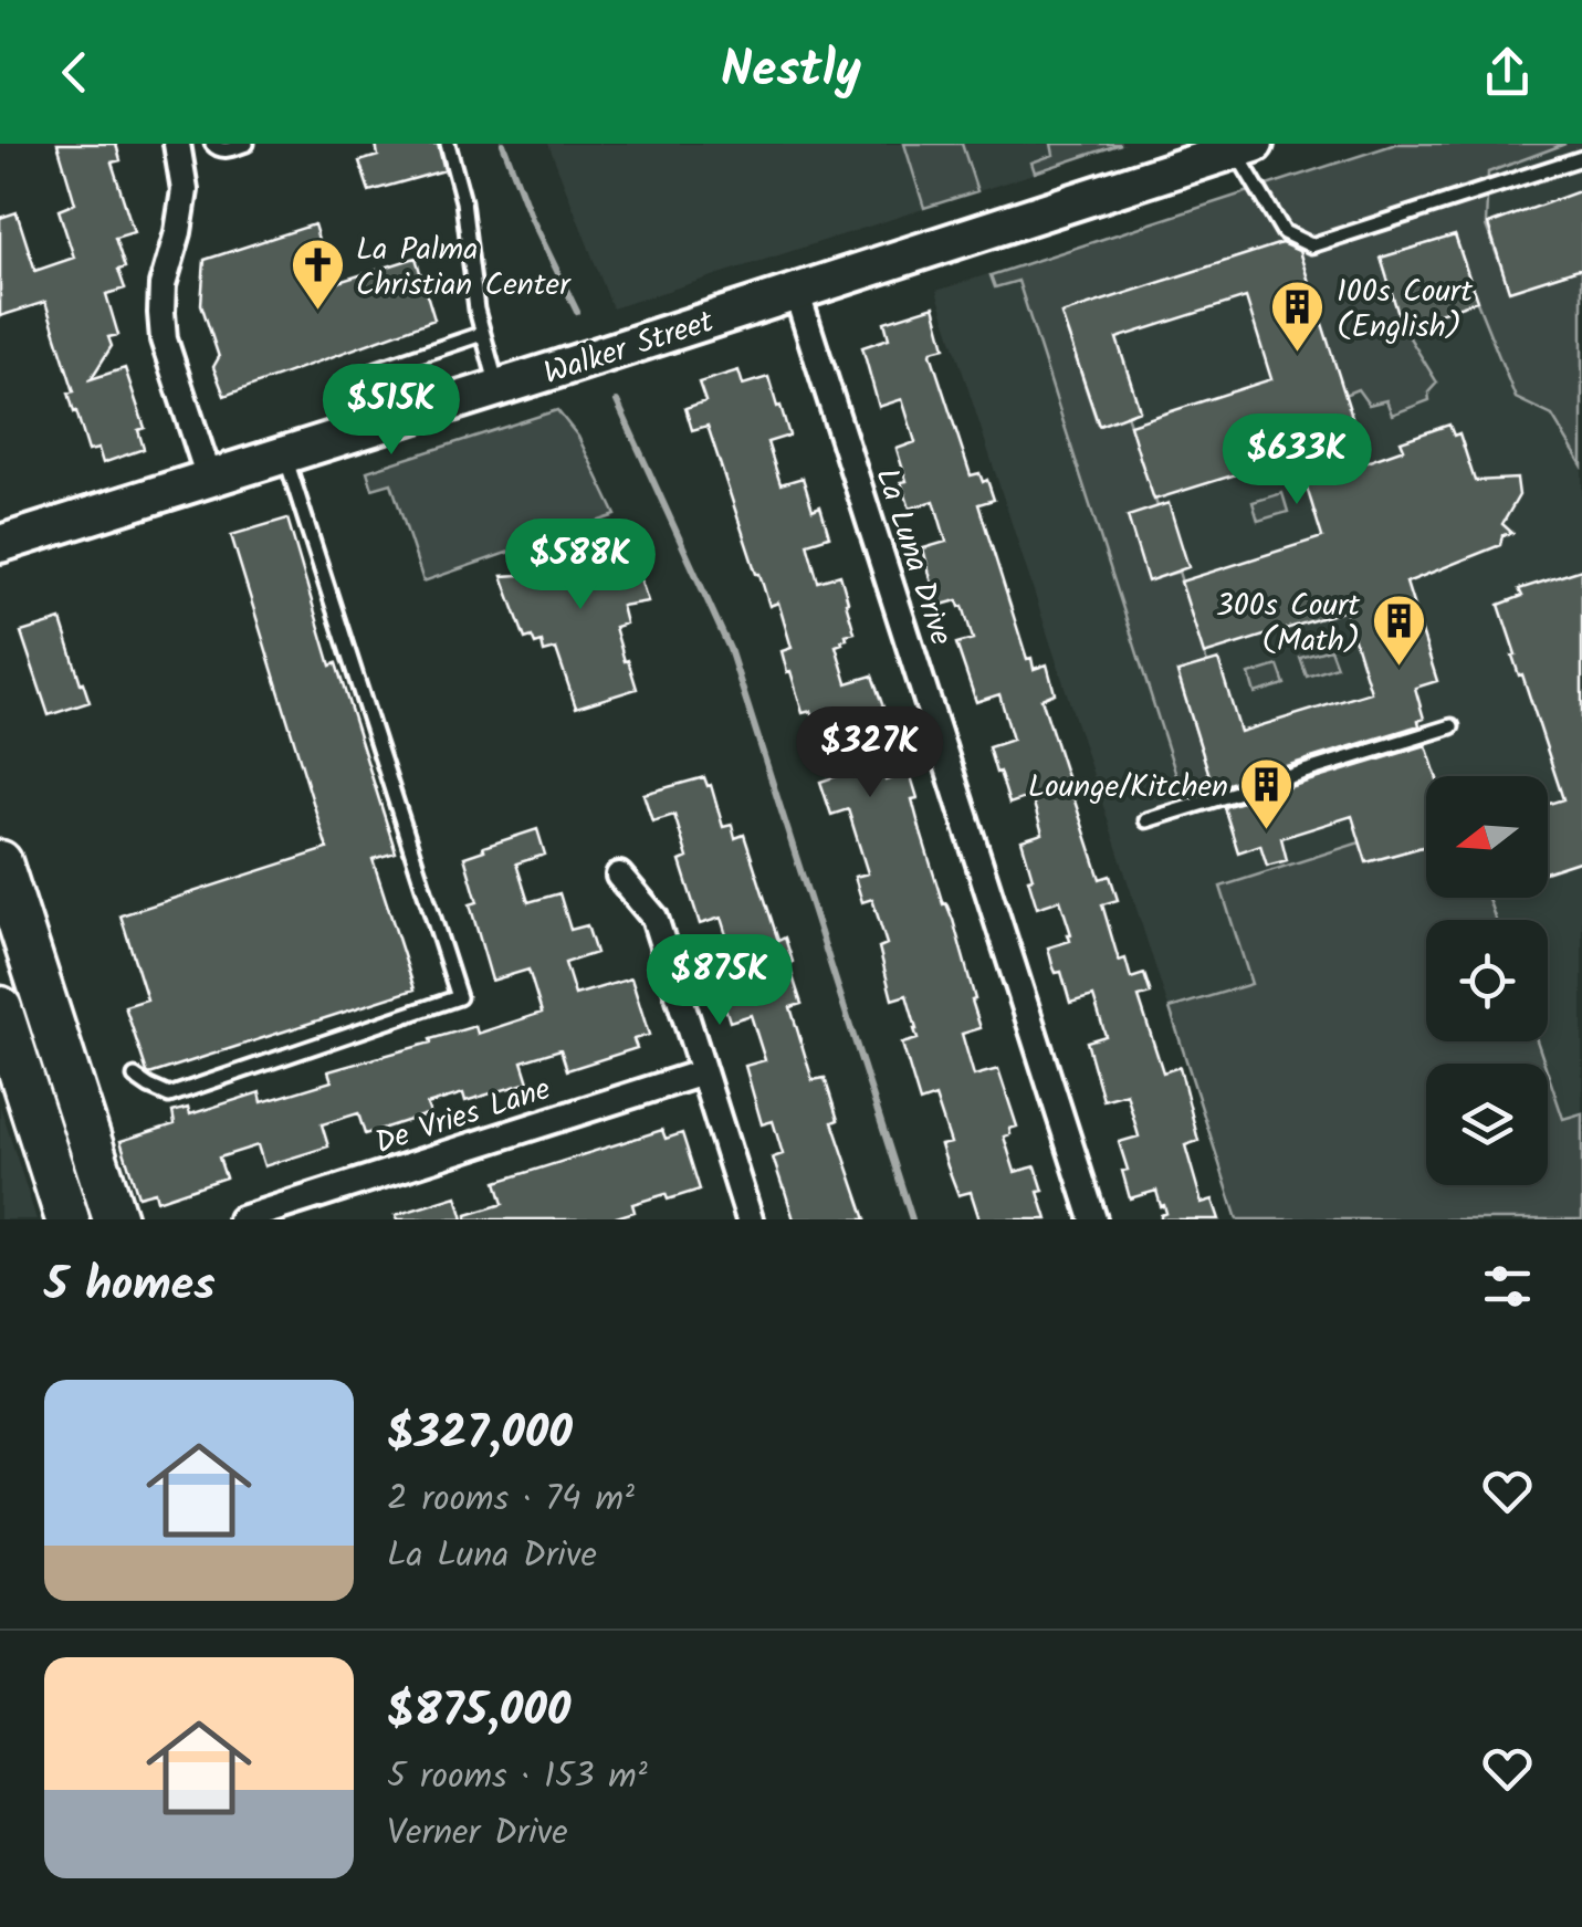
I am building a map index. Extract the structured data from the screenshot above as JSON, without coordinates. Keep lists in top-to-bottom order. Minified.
{"streets":{"main road":["Walker Street"],"street":["La Luna Drive","De Vries Lane"]},"crossings":[["Walker Street","La Luna Drive"]],"places":{"church":["La Palma Christian Center"],"building":["100s Court (English)","300s Court (Math)","Lounge/Kitchen"]},"north":"left","page":{"header":"Nestly","price":["$515K","$633K","$588K","$327K","$875K"],"heading":"5 homes","list":[{"name":"$327,000","note":"2 rooms · 74 m² · La Luna Drive"},{"name":"$875,000","note":"5 rooms · 153 m² · Verner Drive"}]}}
